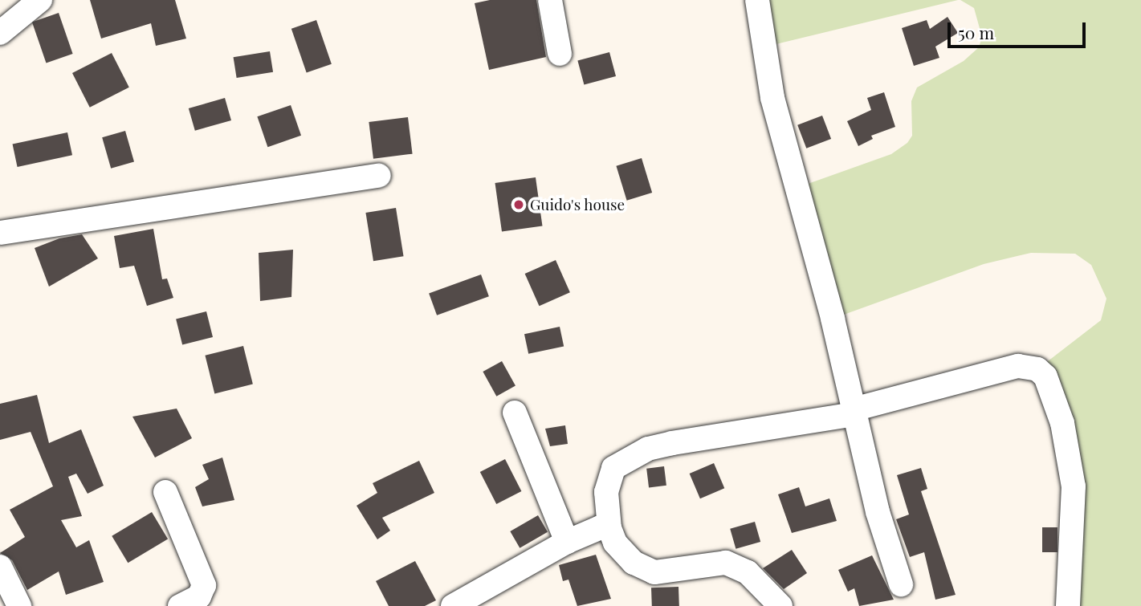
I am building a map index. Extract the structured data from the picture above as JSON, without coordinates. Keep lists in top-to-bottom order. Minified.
{"places":["Guido's house"],"scale_bar":"50 m"}
